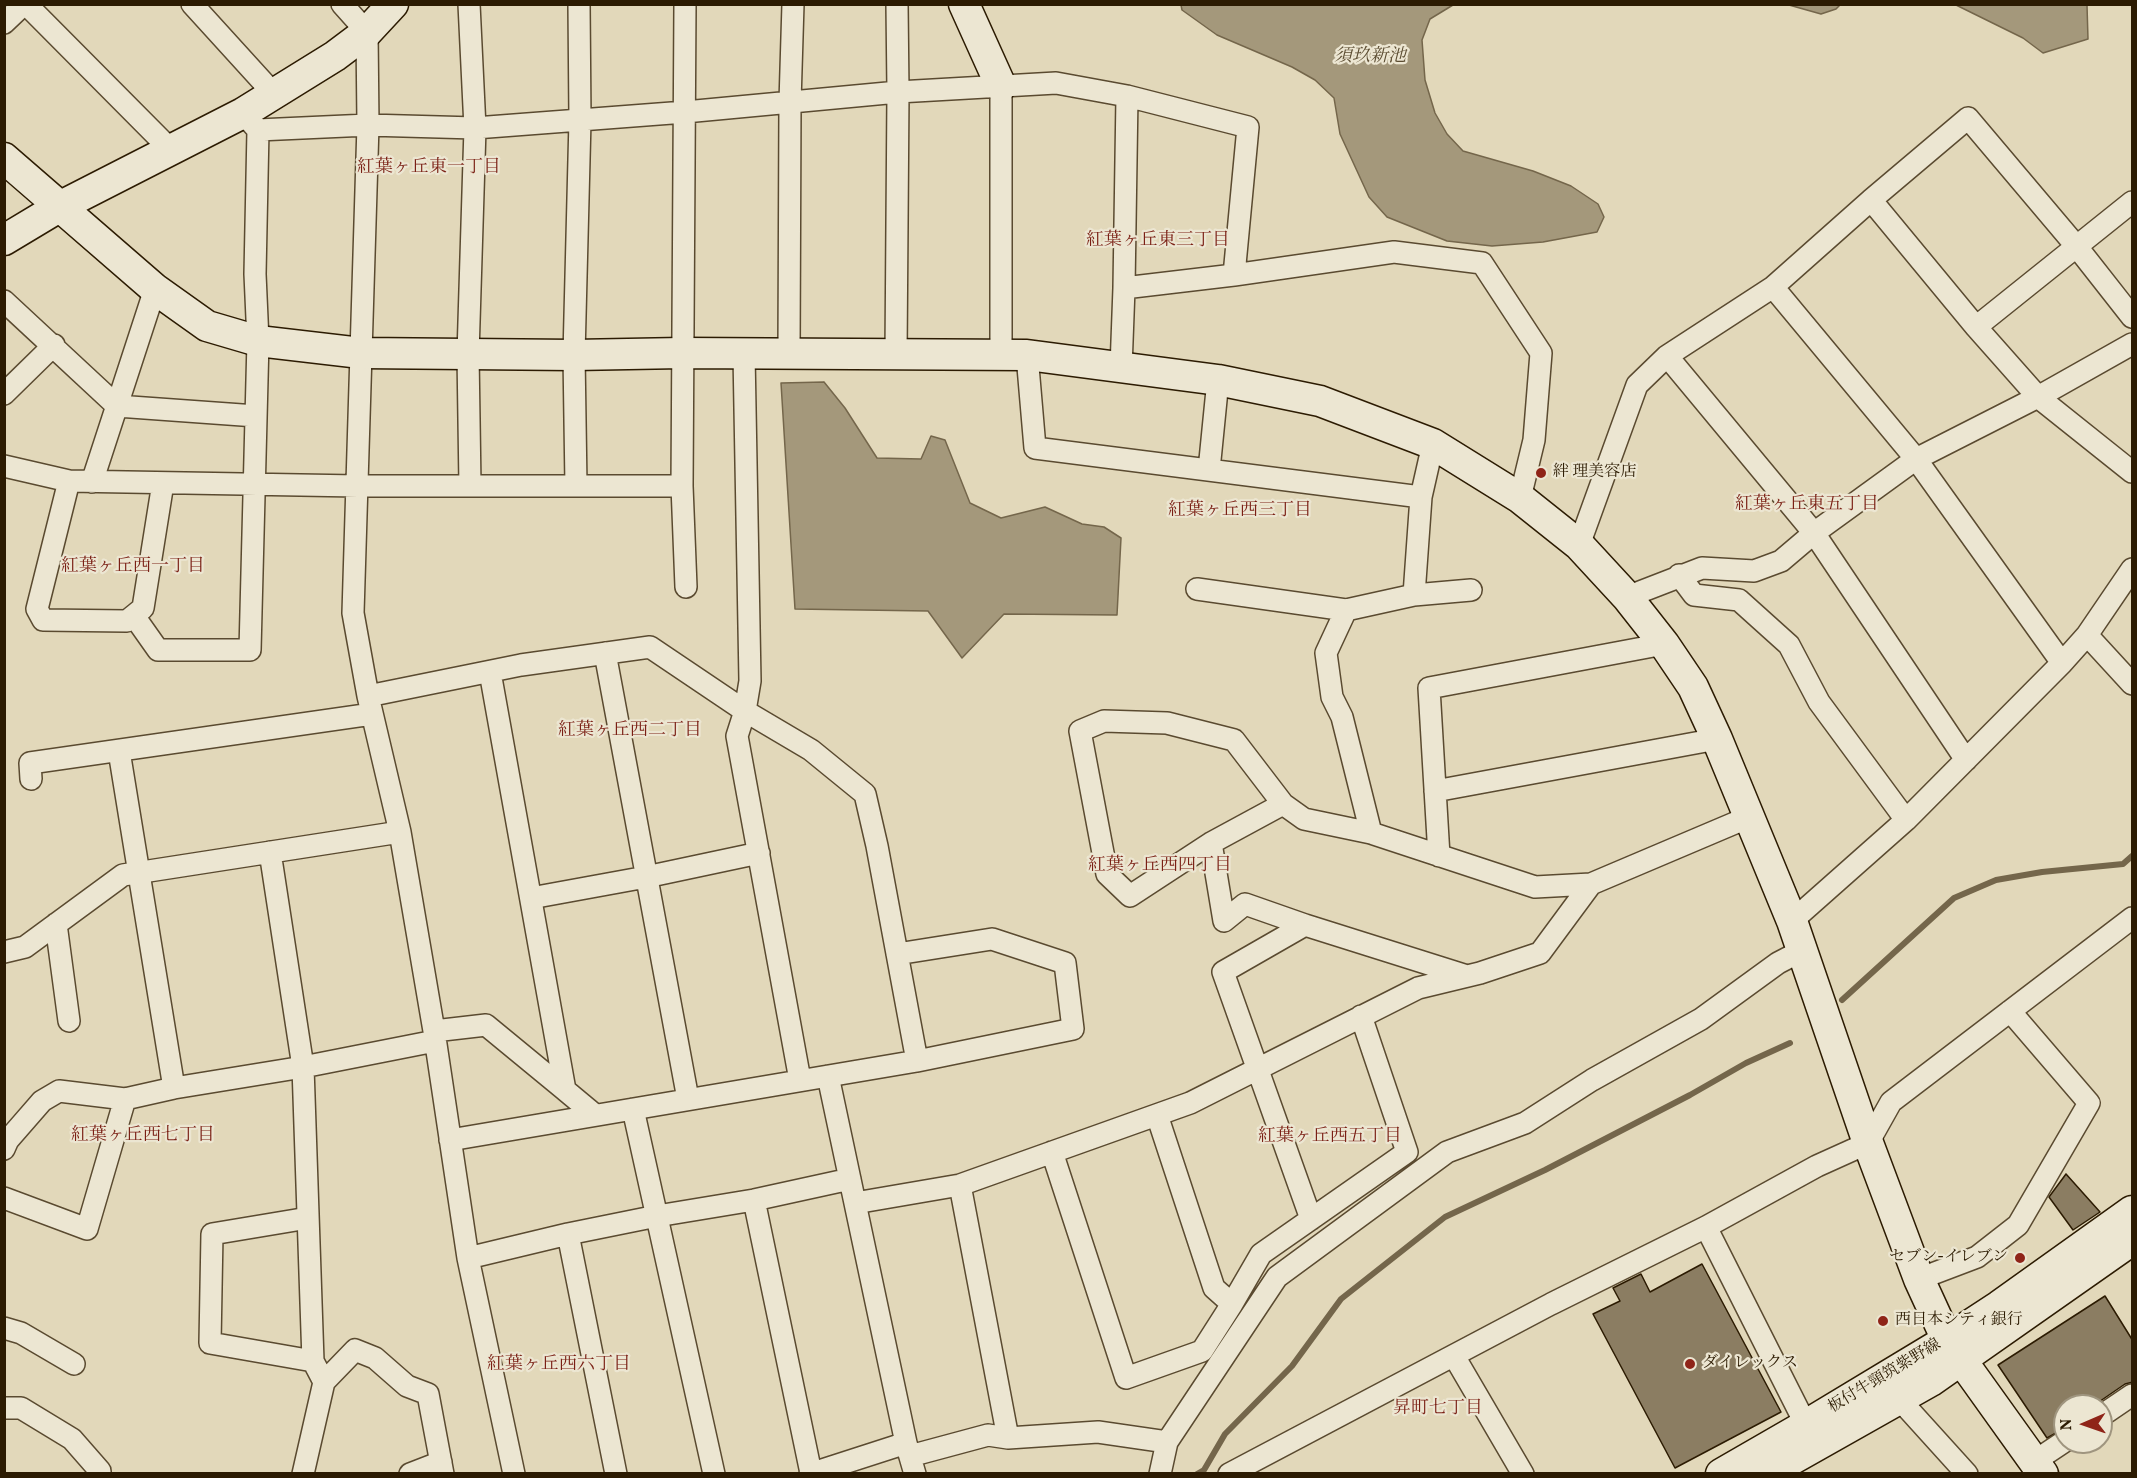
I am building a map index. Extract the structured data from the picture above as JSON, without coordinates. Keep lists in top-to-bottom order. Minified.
{"streets":{"street":["板付牛頸筑紫野線"]},"districts":["紅葉ヶ丘東一丁目","紅葉ヶ丘東三丁目","紅葉ヶ丘東五丁目","紅葉ヶ丘西三丁目","紅葉ヶ丘西一丁目","紅葉ヶ丘西二丁目","紅葉ヶ丘西四丁目","紅葉ヶ丘西七丁目","紅葉ヶ丘西五丁目","紅葉ヶ丘西六丁目","昇町七丁目"],"water":["須玖新池"],"places":["絆 理美容店","セブン-イレブン","西日本シティ銀行","ダイレックス"],"north":"left"}
